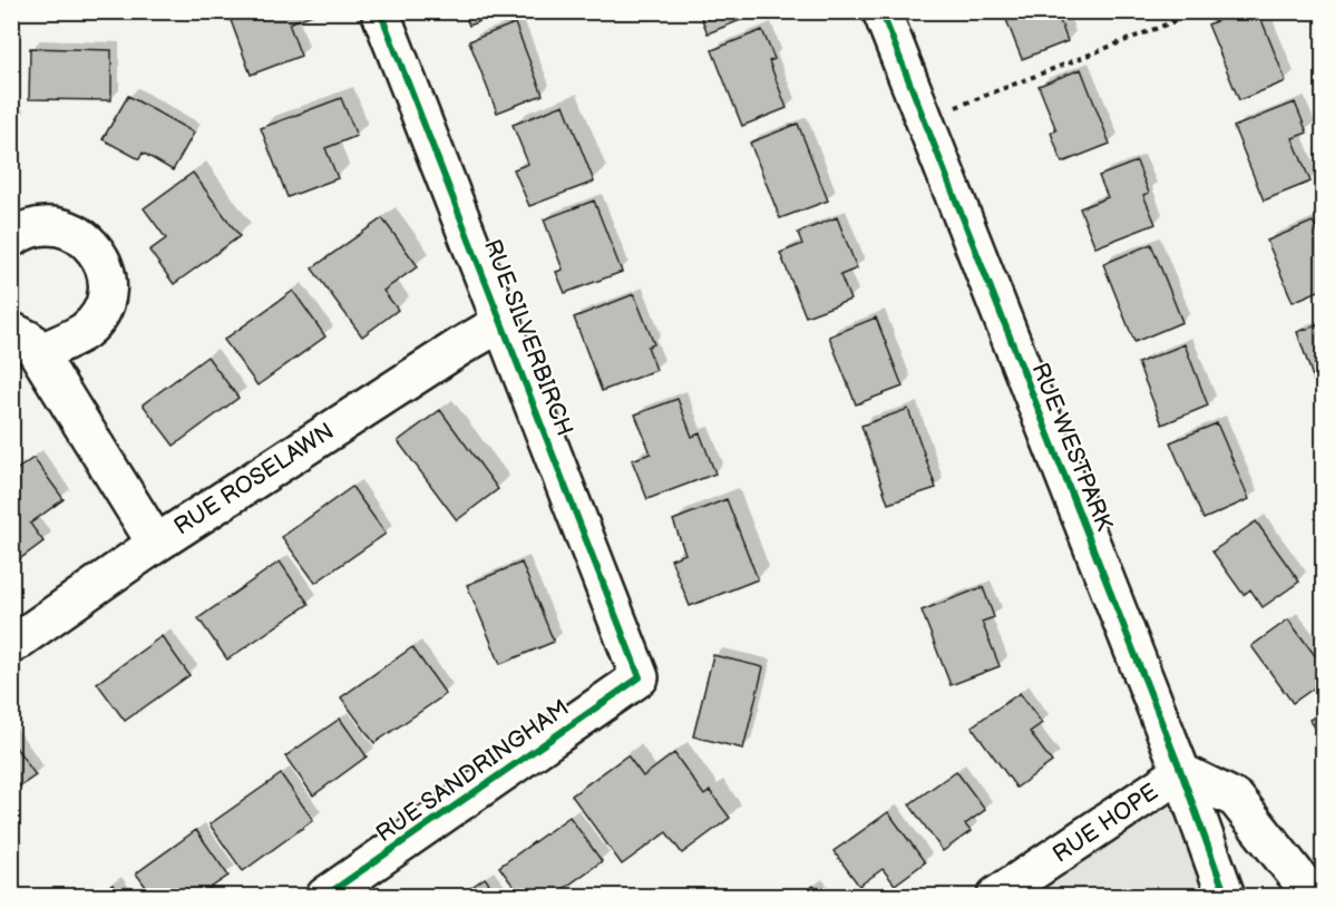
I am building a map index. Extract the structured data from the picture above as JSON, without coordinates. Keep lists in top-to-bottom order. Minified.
{"streets":{"street":["RUE SILVERBIRCH","RUE WESTPARK","RUE ROSELAWN","RUE SANDRINGHAM","RUE HOPE"]},"crossings":[["RUE SILVERBIRCH","RUE ROSELAWN"],["RUE SILVERBIRCH","RUE SANDRINGHAM"],["RUE WESTPARK","RUE HOPE"]]}
